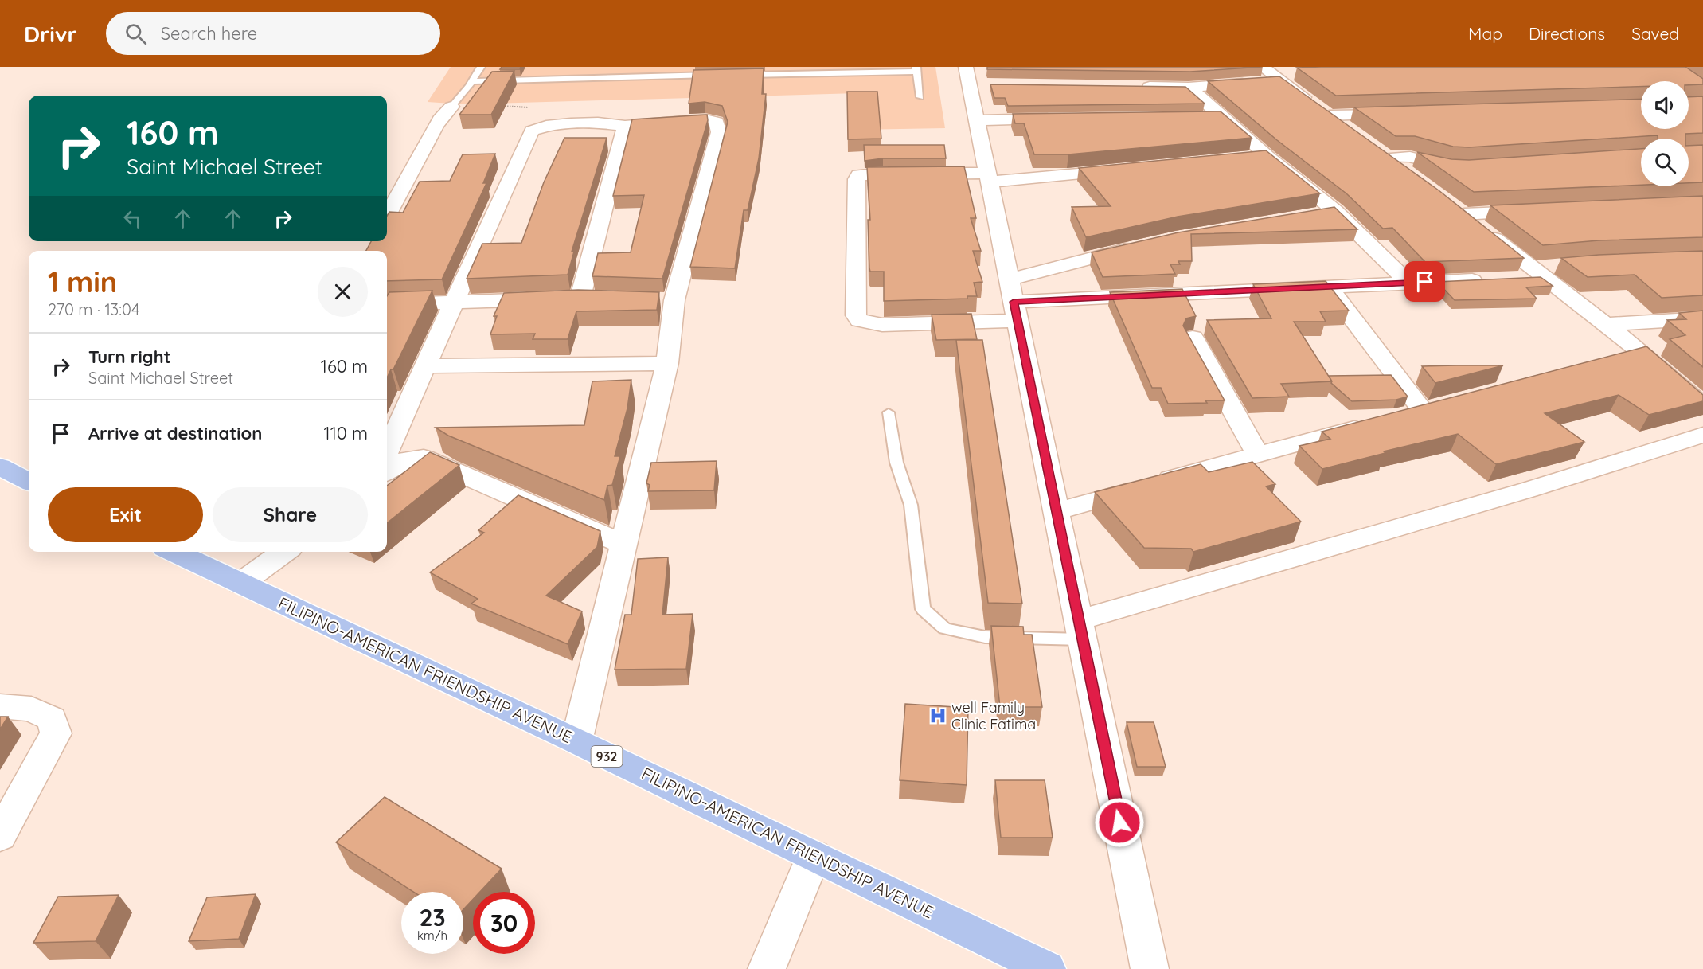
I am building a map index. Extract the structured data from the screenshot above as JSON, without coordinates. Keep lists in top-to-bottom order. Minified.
{"streets":{"main road":["FILIPINO-AMERICAN FRIENDSHIP AVENUE","932"]},"places":{"hospital":["well Family Clinic Fatima"]},"page":{"header":"Drivr","search":"Search here","nav":["Map","Directions","Saved"],"turn":["160 m","Saint Michael Street"],"heading":["1 min","270 m · 13:04"],"list":[{"name":"Turn right","note":"Saint Michael Street","value":"160 m"},{"name":"Arrive at destination","value":"110 m"}],"buttons":["Exit","Share"],"speed":"23 km/h","limit":"30"}}
